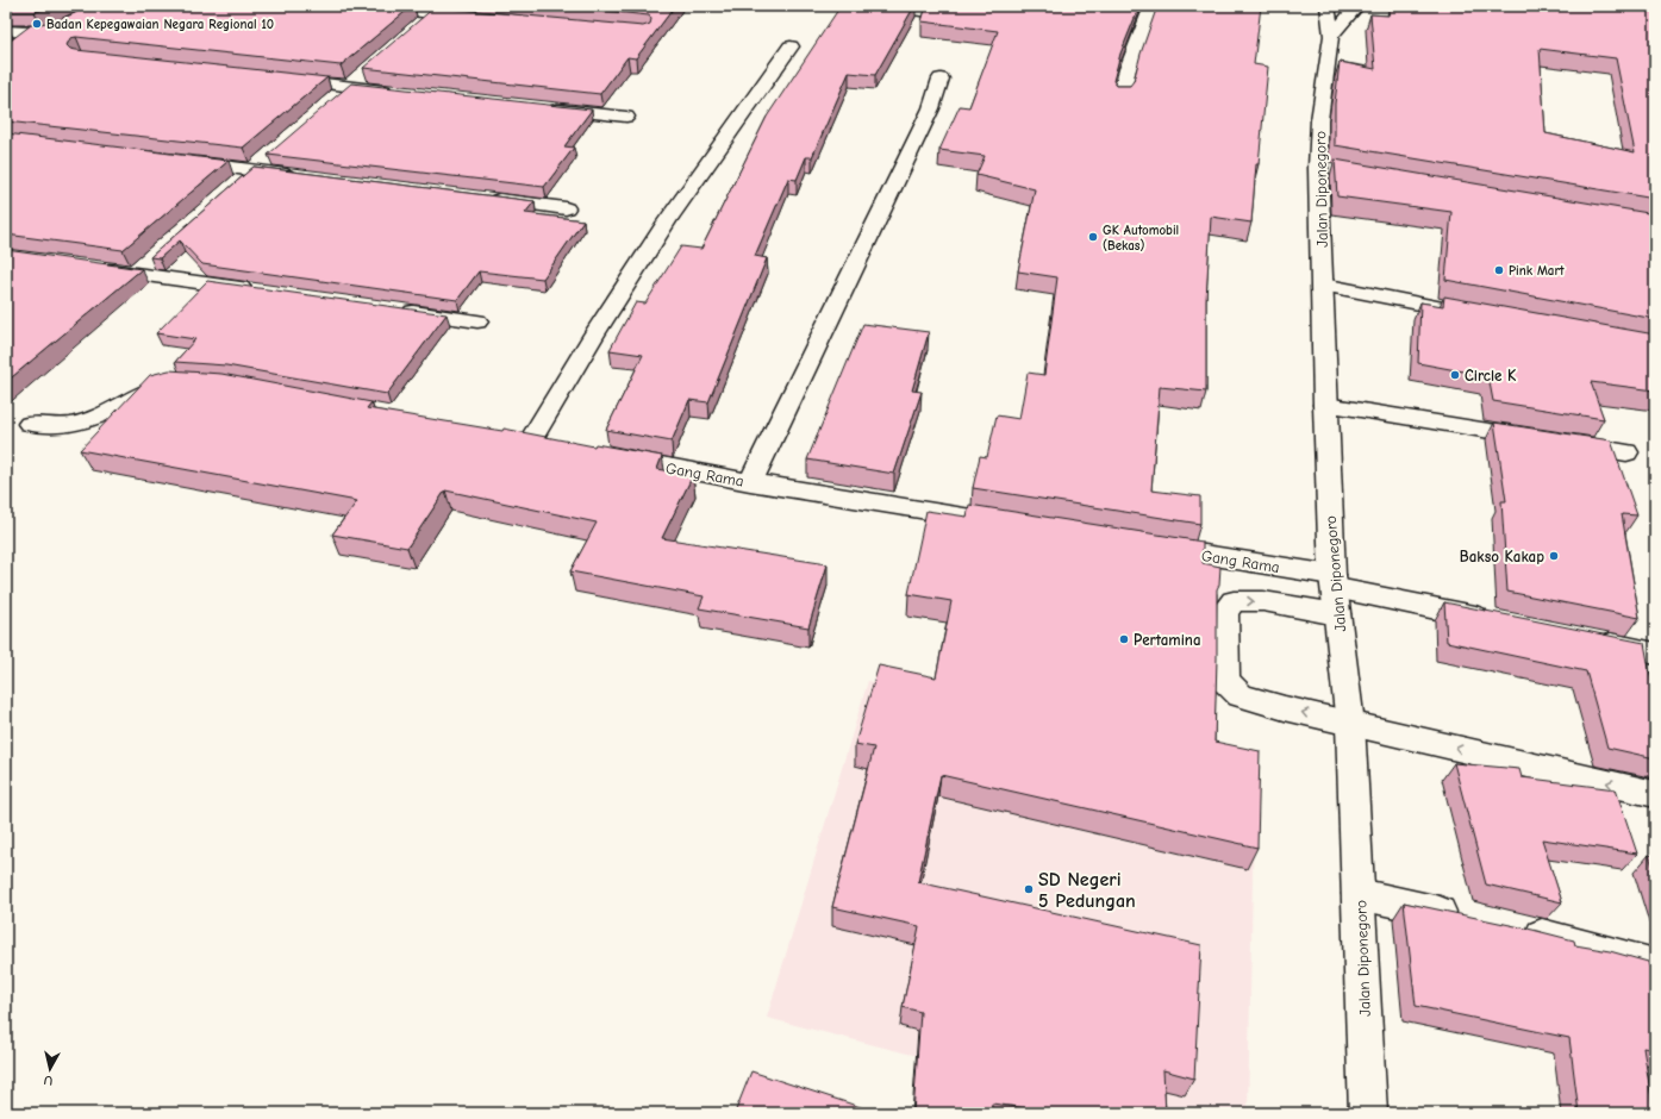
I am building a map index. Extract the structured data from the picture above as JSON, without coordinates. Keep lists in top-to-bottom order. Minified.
{"streets":{"street":["Jalan Diponegoro","Gang Rama"]},"crossings":[["Jalan Diponegoro","Gang Rama"]],"places":["Badan Kepegawaian Negara Regional 10","GK Automobil (Bekas)","Pink Mart","Circle K","Bakso Kakap","Pertamina","SD Negeri 5 Pedungan"],"north":"bottom"}
